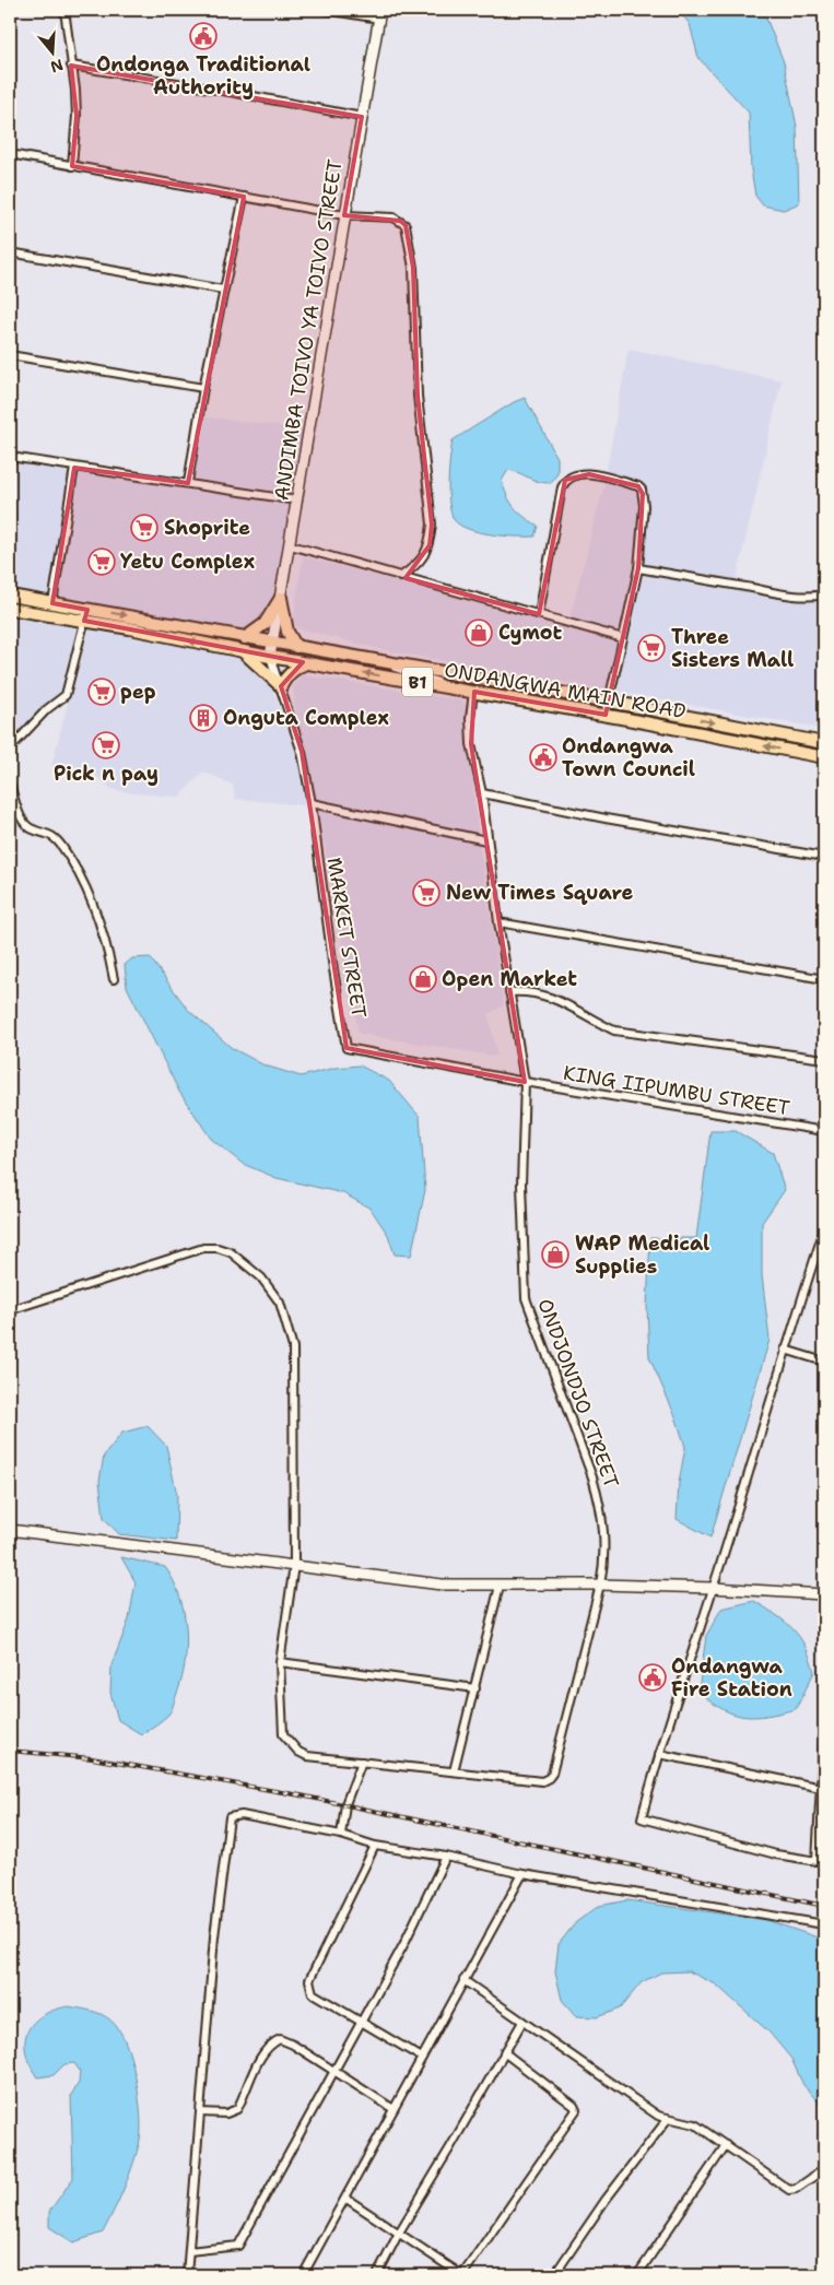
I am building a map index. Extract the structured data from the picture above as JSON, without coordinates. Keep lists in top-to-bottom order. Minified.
{"streets":{"main road":["B1","ONDANGWA MAIN ROAD"],"street":["ANDIMBA TOIVO YA TOIVO STREET","MARKET STREET","KING IIPUMBU STREET","ONDJONDJO STREET"]},"crossings":[["ANDIMBA TOIVO YA TOIVO STREET","ONDANGWA MAIN ROAD"],["ANDIMBA TOIVO YA TOIVO STREET","MARKET STREET"],["ONDANGWA MAIN ROAD","MARKET STREET"],["ONDANGWA MAIN ROAD","ONDJONDJO STREET"],["MARKET STREET","KING IIPUMBU STREET"],["MARKET STREET","ONDJONDJO STREET"],["KING IIPUMBU STREET","ONDJONDJO STREET"]],"places":{"public building":["Ondonga Traditional Authority","Ondangwa Town Council","Ondangwa Fire Station"],"supermarket":["Shoprite","Yetu Complex","Three Sisters Mall","pep","Pick n pay","New Times Square"],"shop":["Cymot","Open Market","WAP Medical Supplies"],"building":["Onguta Complex"]},"north":"bottom"}
